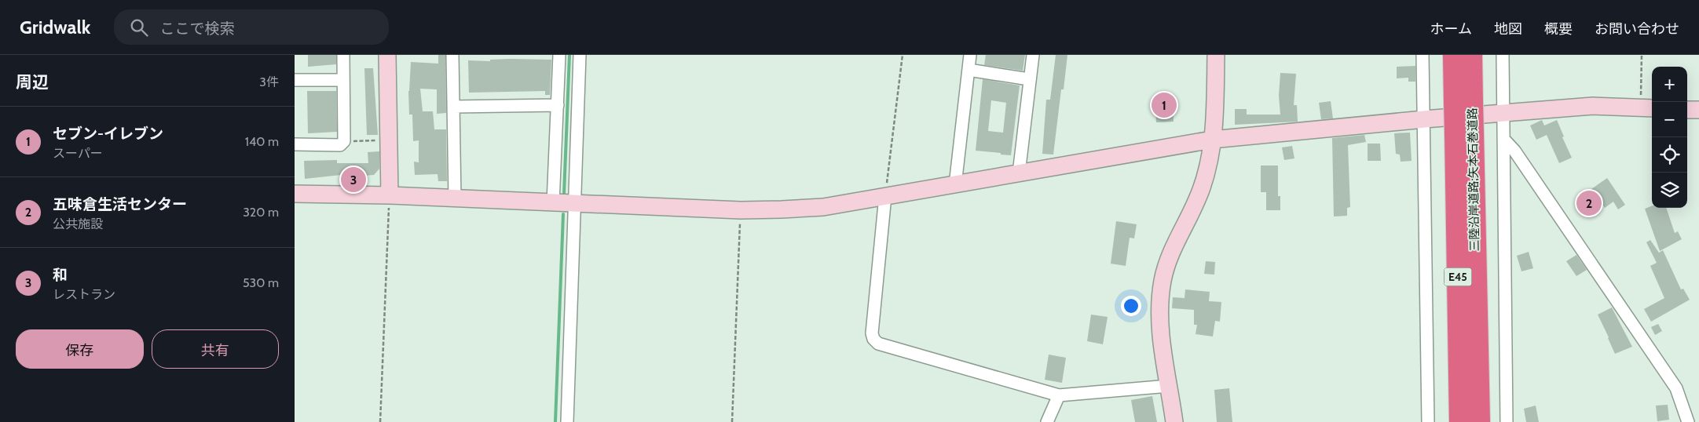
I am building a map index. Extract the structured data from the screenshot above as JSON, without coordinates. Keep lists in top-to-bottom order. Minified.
{"streets":{"highway":["三陸沿岸道路;矢本石巻道路","E45"]},"page":{"header":"Gridwalk","search":"ここで検索","nav":["ホーム","地図","概要","お問い合わせ"],"heading":["周辺","3件"],"map_buttons":["+","−"],"pins":["1","3","2"],"list":[{"mark":"1","name":"セブン-イレブン","note":"スーパー","value":"140 m"},{"mark":"2","name":"五味倉生活センター","note":"公共施設","value":"320 m"},{"mark":"3","name":"和","note":"レストラン","value":"530 m"}],"buttons":["保存","共有"]}}
